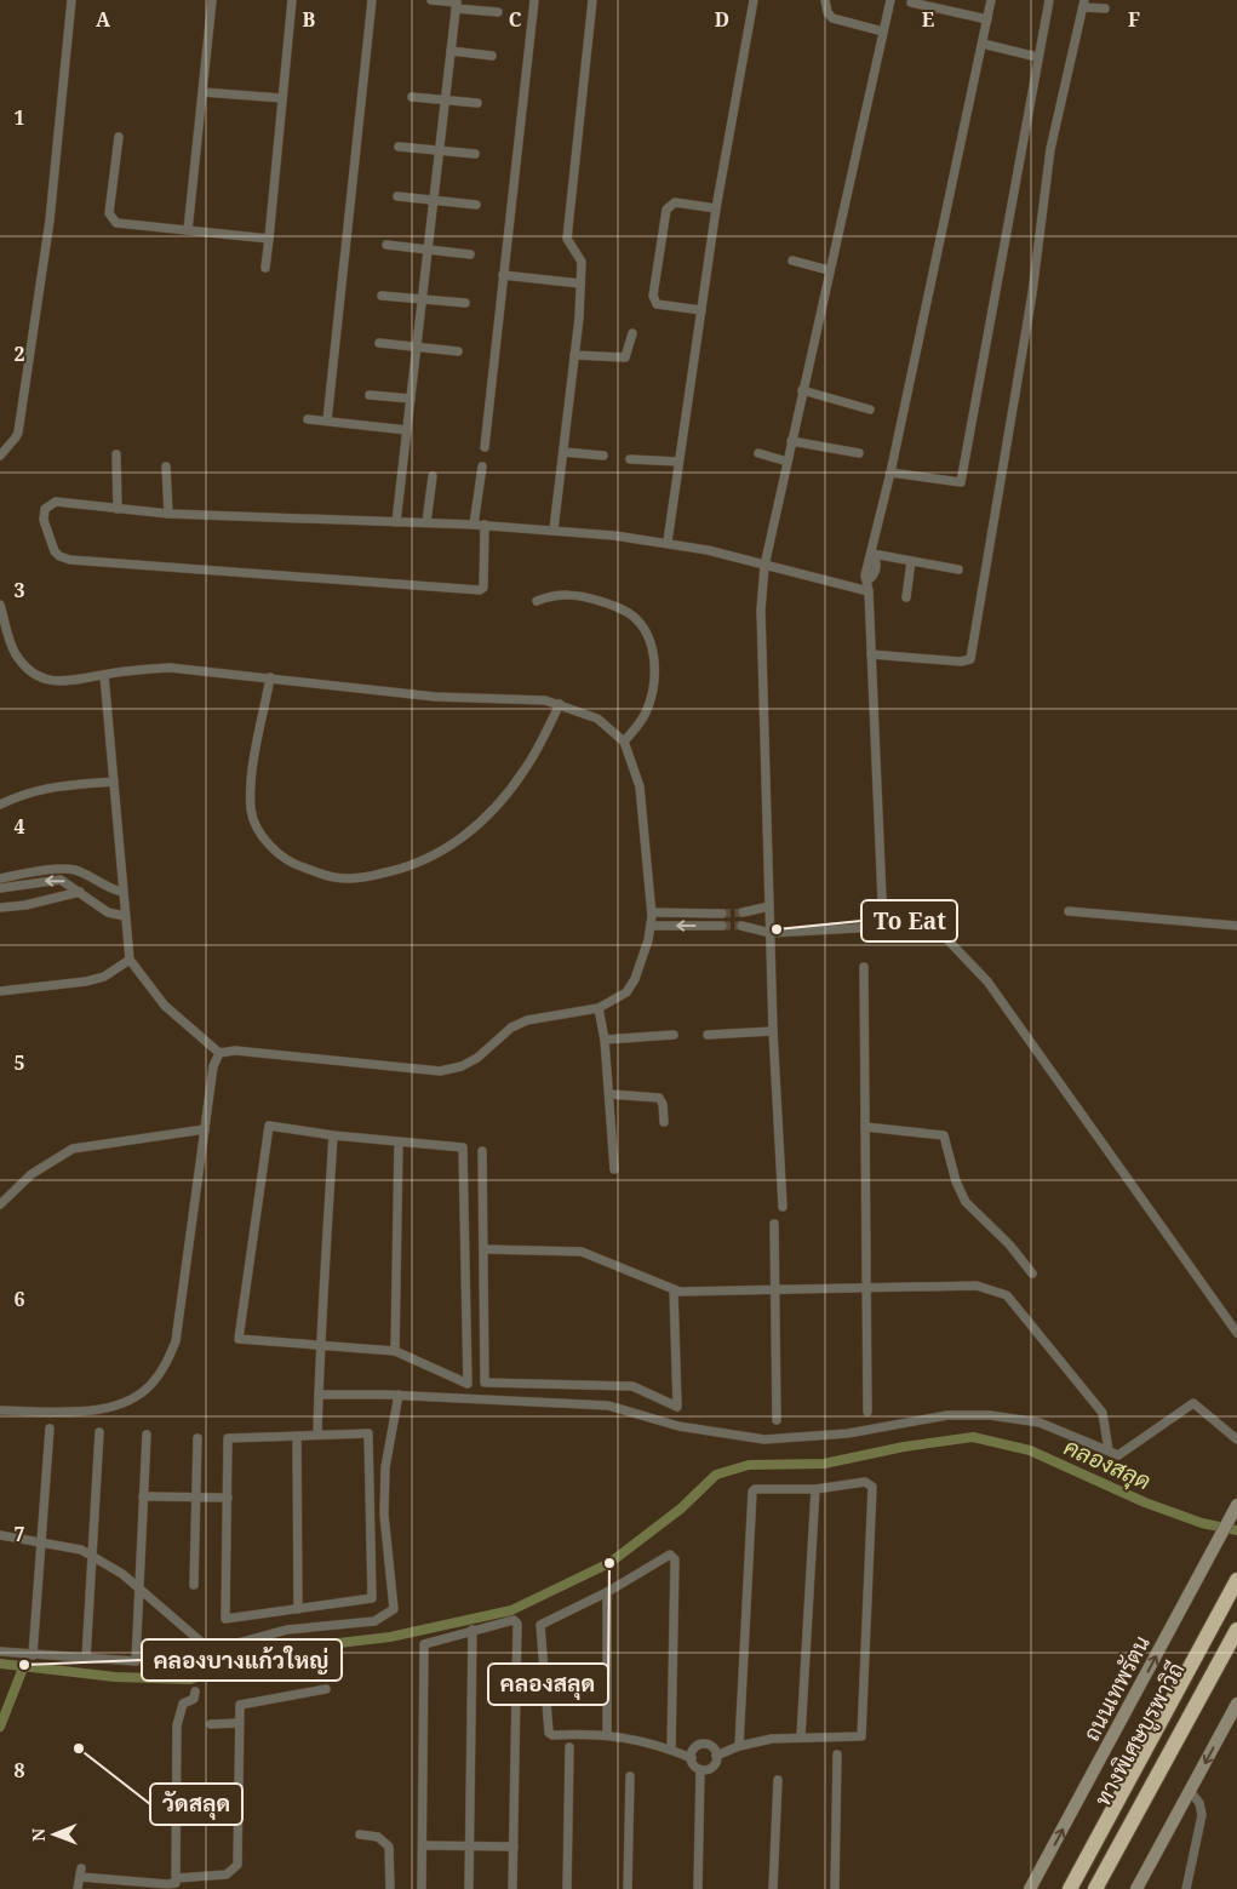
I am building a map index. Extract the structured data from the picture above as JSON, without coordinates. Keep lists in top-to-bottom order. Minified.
{"streets":{"highway":["ทางพิเศษบูรพาวิถี"],"main road":["ถนนเทพรัตน"]},"water":["คลองสลุด"],"places":["To Eat","คลองสลุด","คลองบางแก้วใหญ่","วัดสลุด"],"north":"left","grid":{"columns":["A","B","C","D","E","F"],"rows":["1","2","3","4","5","6","7","8"]}}
